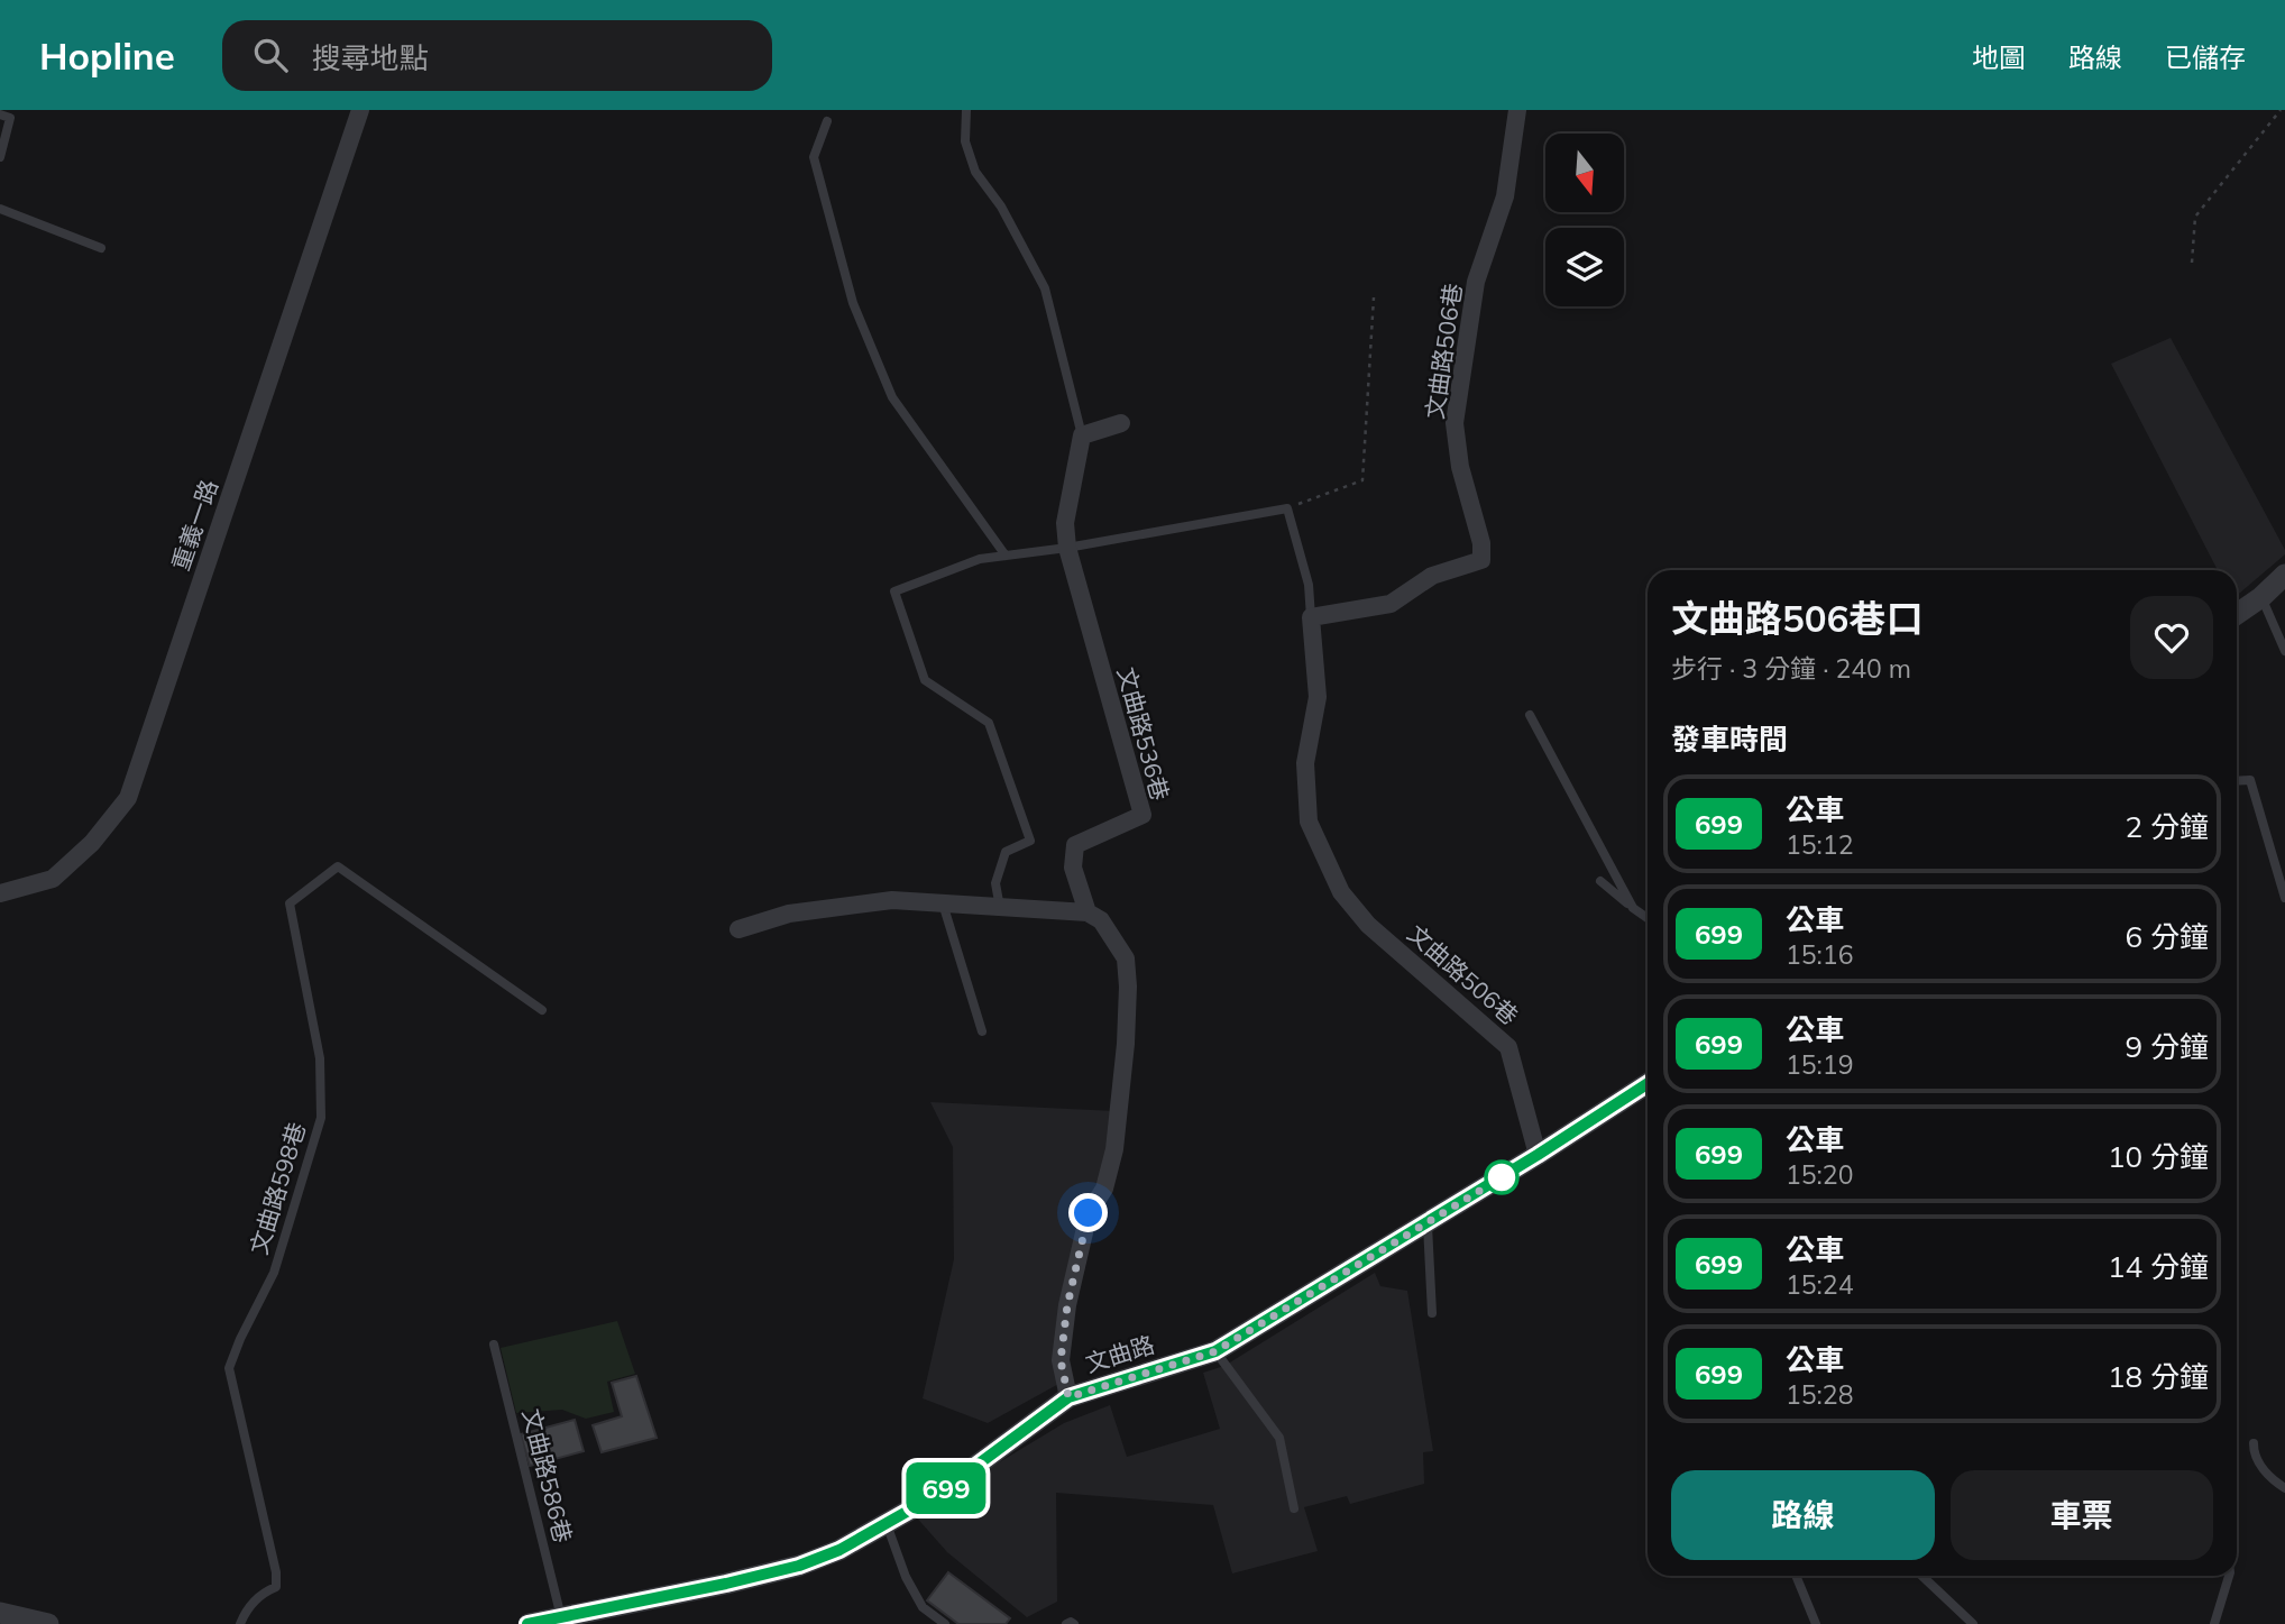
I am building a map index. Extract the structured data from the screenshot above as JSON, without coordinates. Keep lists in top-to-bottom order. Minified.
{"streets":{"street":["文曲路506巷","重義一路","文曲路536巷","文曲路"],"lane":["文曲路598巷","文曲路586巷"]},"crossings":[["文曲路506巷","文曲路"],["文曲路536巷","文曲路"],["文曲路","文曲路586巷"]],"lines":["bus line 699"],"north":"bottom","page":{"header":"Hopline","search":"搜尋地點","nav":["地圖","路線","已儲存"],"on_map":"699","heading":[["文曲路506巷口","步行 · 3 分鐘 · 240 m"],"發車時間"],"list":[{"mark":"699","name":"公車","note":"15:12","value":"2 分鐘"},{"mark":"699","name":"公車","note":"15:16","value":"6 分鐘"},{"mark":"699","name":"公車","note":"15:19","value":"9 分鐘"},{"mark":"699","name":"公車","note":"15:20","value":"10 分鐘"},{"mark":"699","name":"公車","note":"15:24","value":"14 分鐘"},{"mark":"699","name":"公車","note":"15:28","value":"18 分鐘"}],"buttons":["路線","車票"]}}
